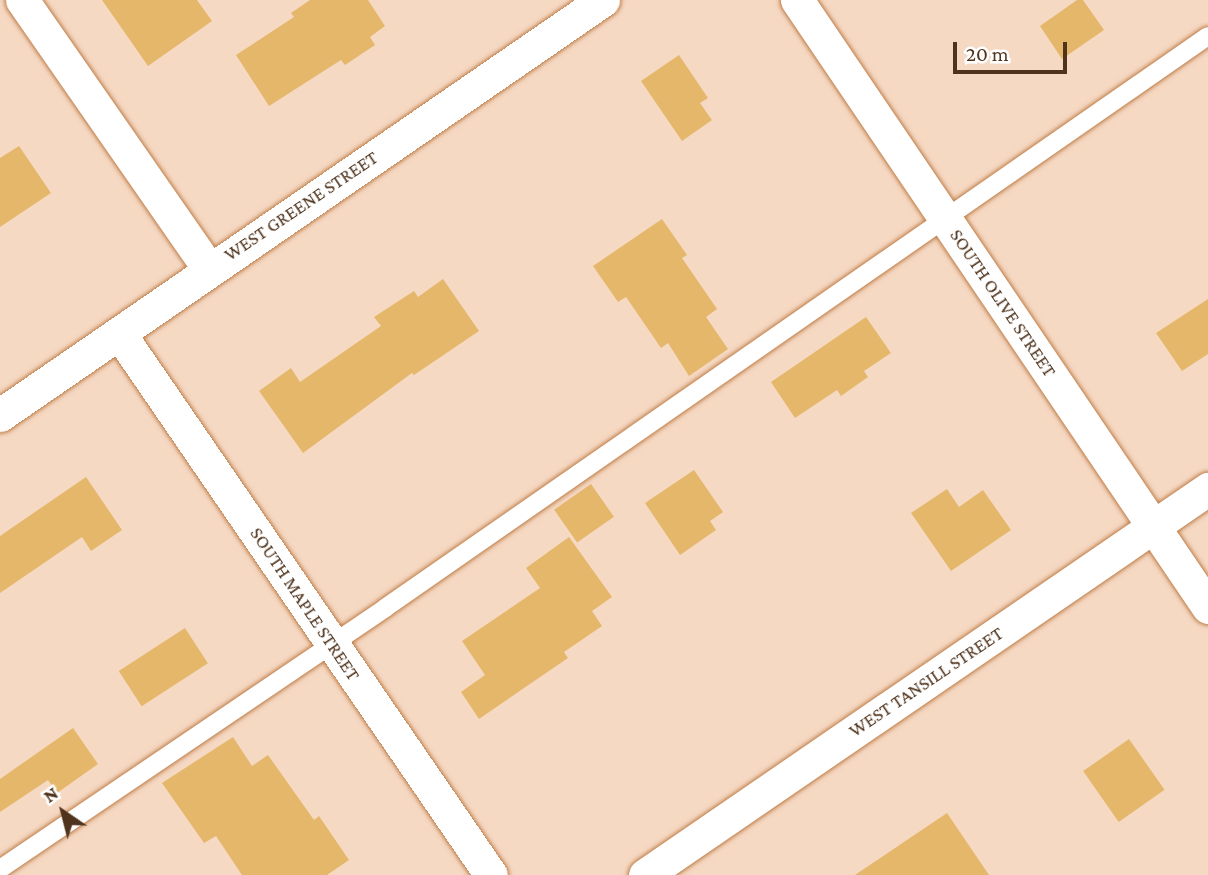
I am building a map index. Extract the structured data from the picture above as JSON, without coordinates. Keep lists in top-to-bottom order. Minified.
{"streets":{"street":["WEST GREENE STREET","SOUTH OLIVE STREET","SOUTH MAPLE STREET","WEST TANSILL STREET"]},"crossings":[["WEST GREENE STREET","SOUTH MAPLE STREET"],["SOUTH OLIVE STREET","WEST TANSILL STREET"]],"scale_bar":"20 m","north":"top left"}
